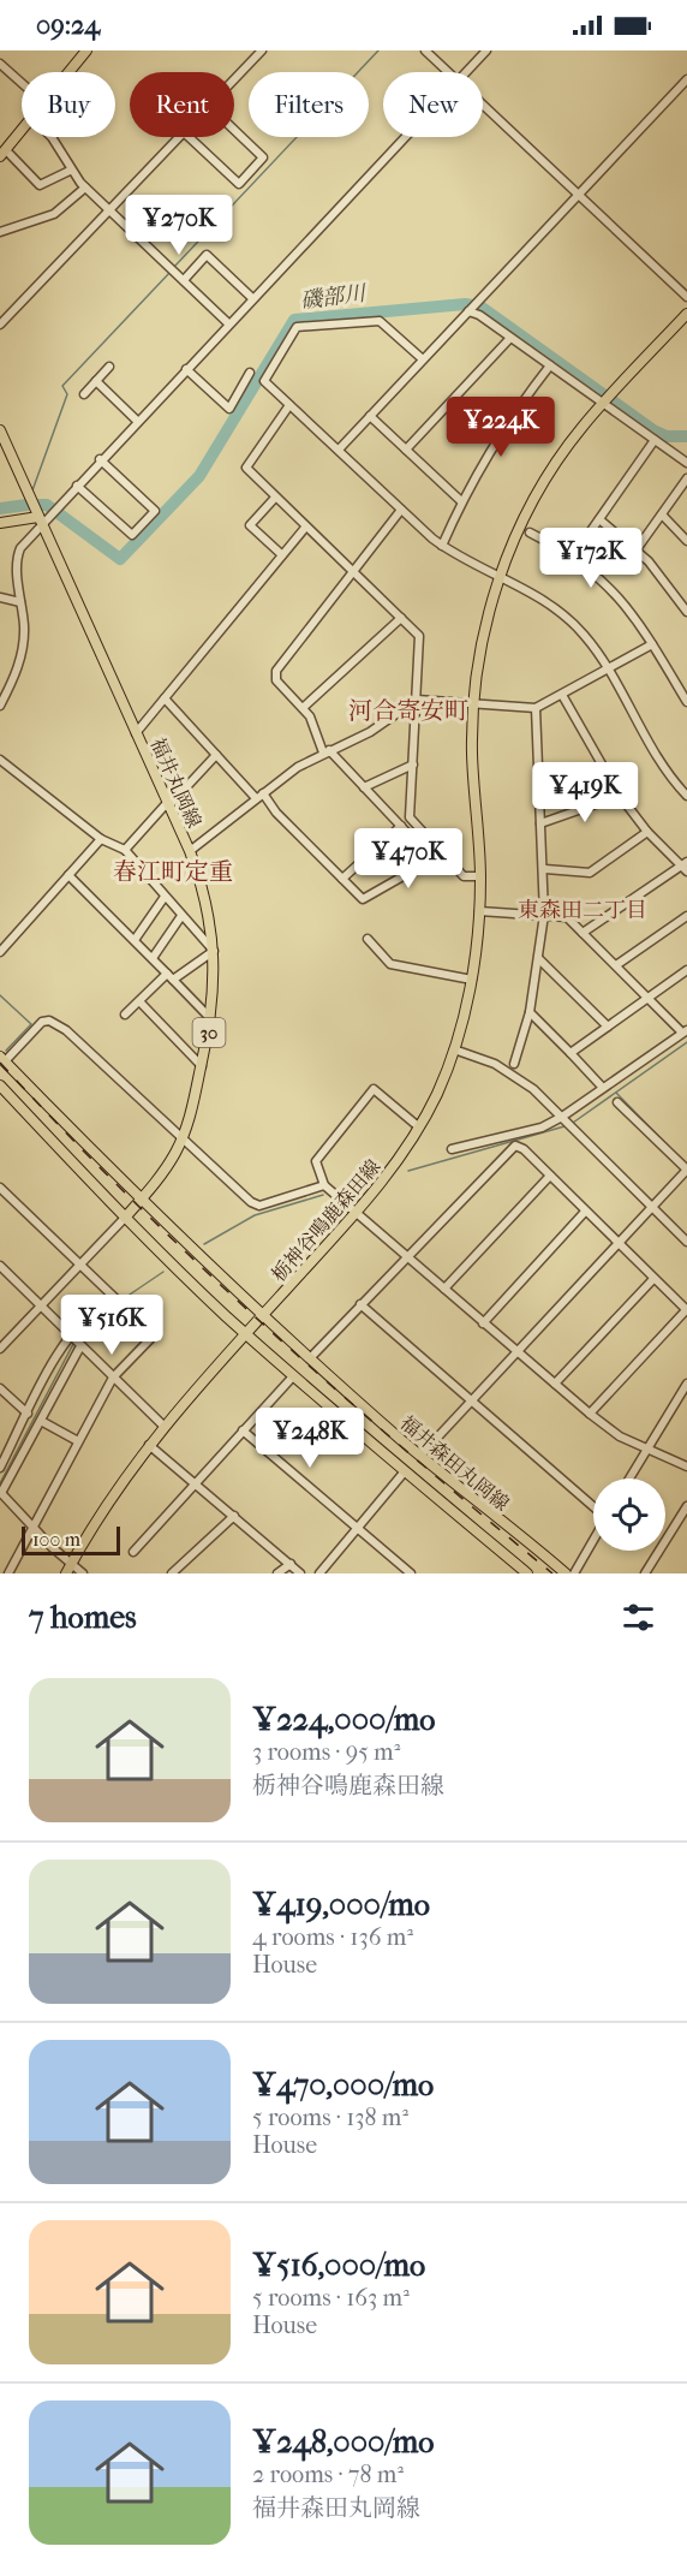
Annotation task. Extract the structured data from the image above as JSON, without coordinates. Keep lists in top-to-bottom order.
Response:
{
  "streets": {
    "main road": [
      "福井丸岡線",
      "30",
      "栃神谷鳴鹿森田線",
      "福井森田丸岡線"
    ]
  },
  "crossings": [
    ["栃神谷鳴鹿森田線", "福井森田丸岡線"]
  ],
  "districts": ["河合寄安町", "春江町定重", "東森田二丁目"],
  "water": ["磯部川"],
  "scale_bar": "100 m",
  "page": {
    "status": "09:24",
    "chip": [
      "Buy",
      "Rent",
      "Filters",
      "New"
    ],
    "price": [
      "¥270K",
      "¥224K",
      "¥172K",
      "¥419K",
      "¥470K",
      "¥516K",
      "¥248K"
    ],
    "scale": "100 m",
    "heading": "7 homes",
    "list": [
      {
        "name": "¥224,000/mo",
        "note": "3 rooms · 95 m² · 栃神谷鳴鹿森田線"
      },
      {
        "name": "¥419,000/mo",
        "note": "4 rooms · 136 m² · House"
      },
      {
        "name": "¥470,000/mo",
        "note": "5 rooms · 138 m² · House"
      },
      {
        "name": "¥516,000/mo",
        "note": "5 rooms · 163 m² · House"
      },
      {
        "name": "¥248,000/mo",
        "note": "2 rooms · 78 m² · 福井森田丸岡線"
      }
    ]
  }
}
